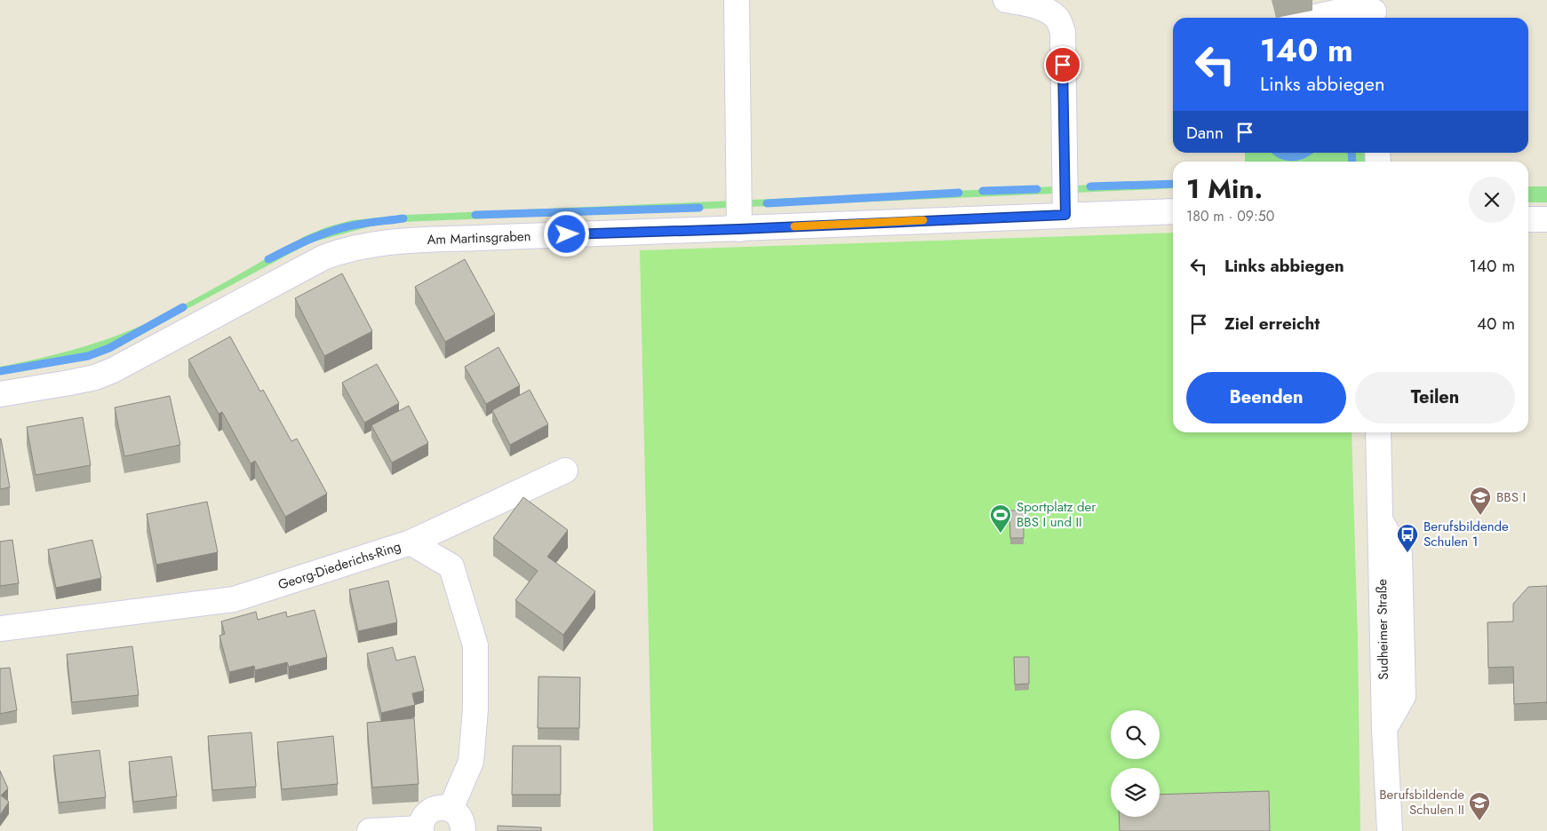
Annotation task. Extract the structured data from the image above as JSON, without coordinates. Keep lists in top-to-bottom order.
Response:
{
  "streets": {
    "street": ["Am Martinsgraben", "Georg-Diederichs-Ring", "Sudheimer Straße"]
  },
  "places": {
    "school or university": ["BBS I", "Berufsbildende Schulen II"],
    "sports": ["Sportplatz der BBS I und II"],
    "bus stop": ["Berufsbildende Schulen 1"]
  },
  "page": {
    "turn": ["140 m", "Links abbiegen"],
    "then": "Dann",
    "heading": ["1 Min.", "180 m · 09:50"],
    "list": [
      {
        "name": "Links abbiegen",
        "value": "140 m"
      },
      {
        "name": "Ziel erreicht",
        "value": "40 m"
      }
    ],
    "buttons": ["Beenden", "Teilen"]
  }
}
